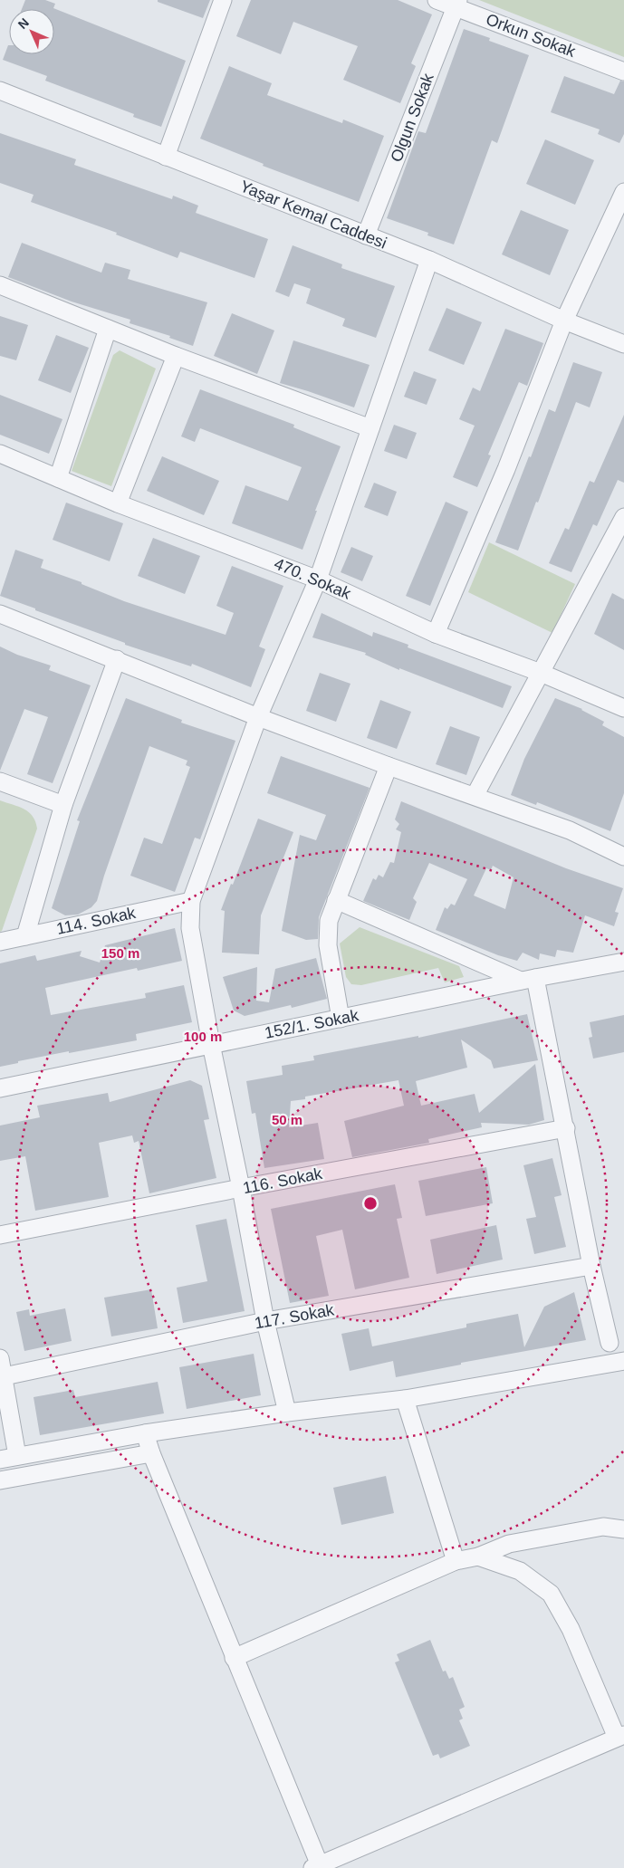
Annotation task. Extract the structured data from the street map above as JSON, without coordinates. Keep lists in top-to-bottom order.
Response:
{
  "streets": {
    "street": [
      "Orkun Sokak",
      "Olgun Sokak",
      "Yaşar Kemal Caddesi",
      "470. Sokak",
      "114. Sokak",
      "152/1. Sokak",
      "116. Sokak",
      "117. Sokak"
    ]
  },
  "crossings": [
    ["Orkun Sokak", "Olgun Sokak"],
    ["Olgun Sokak", "Yaşar Kemal Caddesi"]
  ],
  "north": "top left",
  "rings": ["150 m", "100 m", "50 m"]
}
